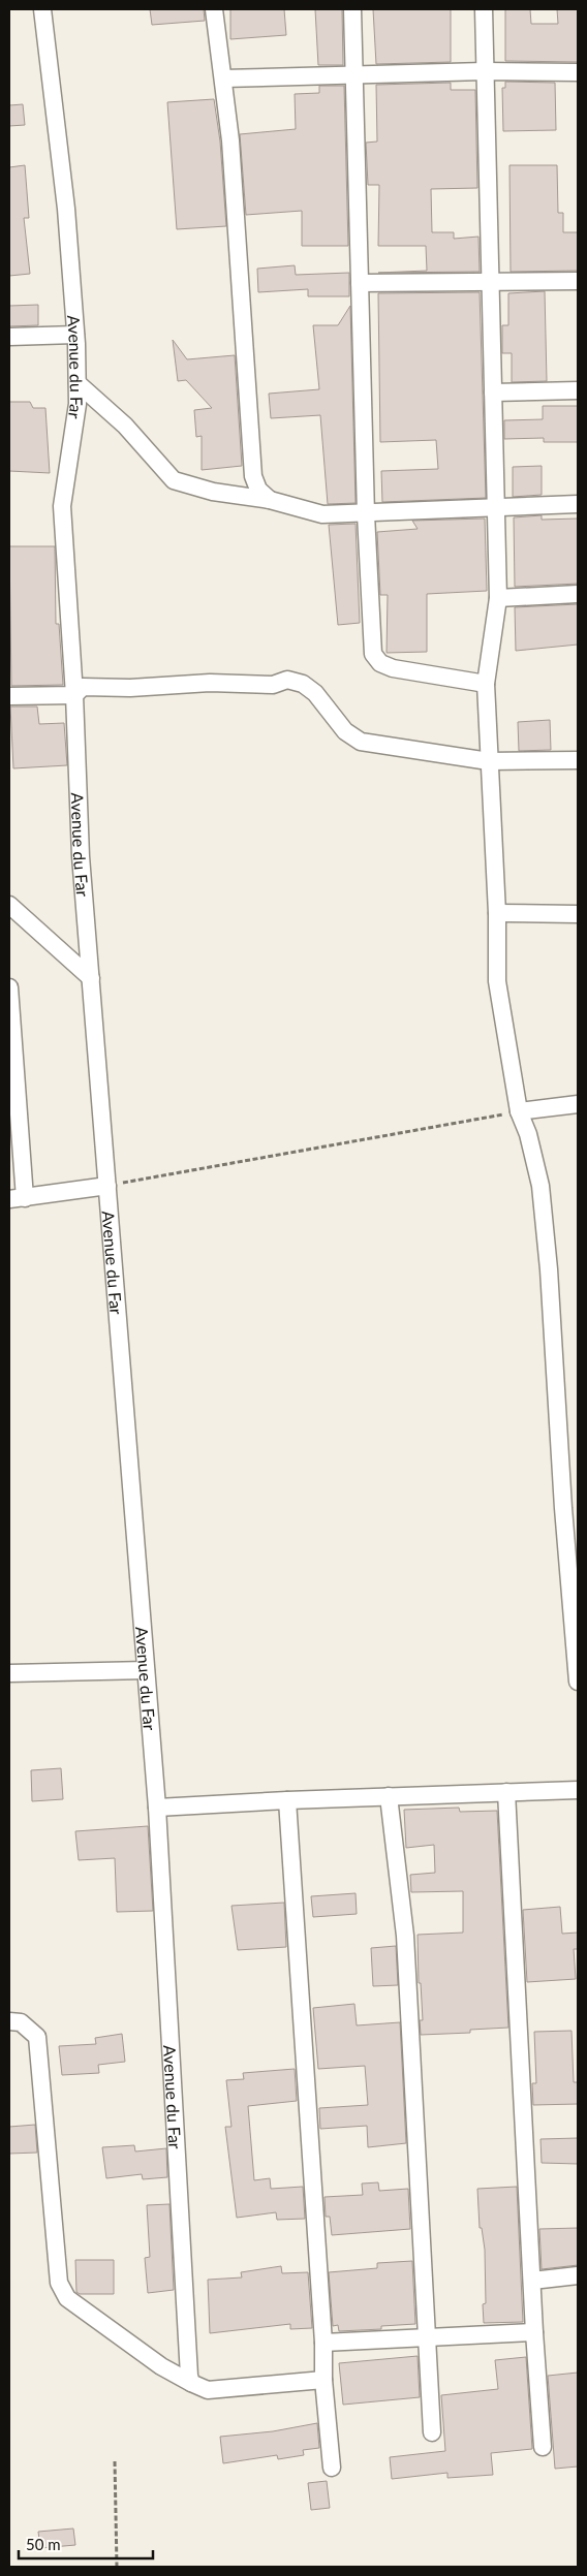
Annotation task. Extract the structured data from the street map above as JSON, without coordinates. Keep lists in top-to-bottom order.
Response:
{
  "streets": {
    "street": ["Avenue du Far"]
  },
  "scale_bar": "50 m"
}
